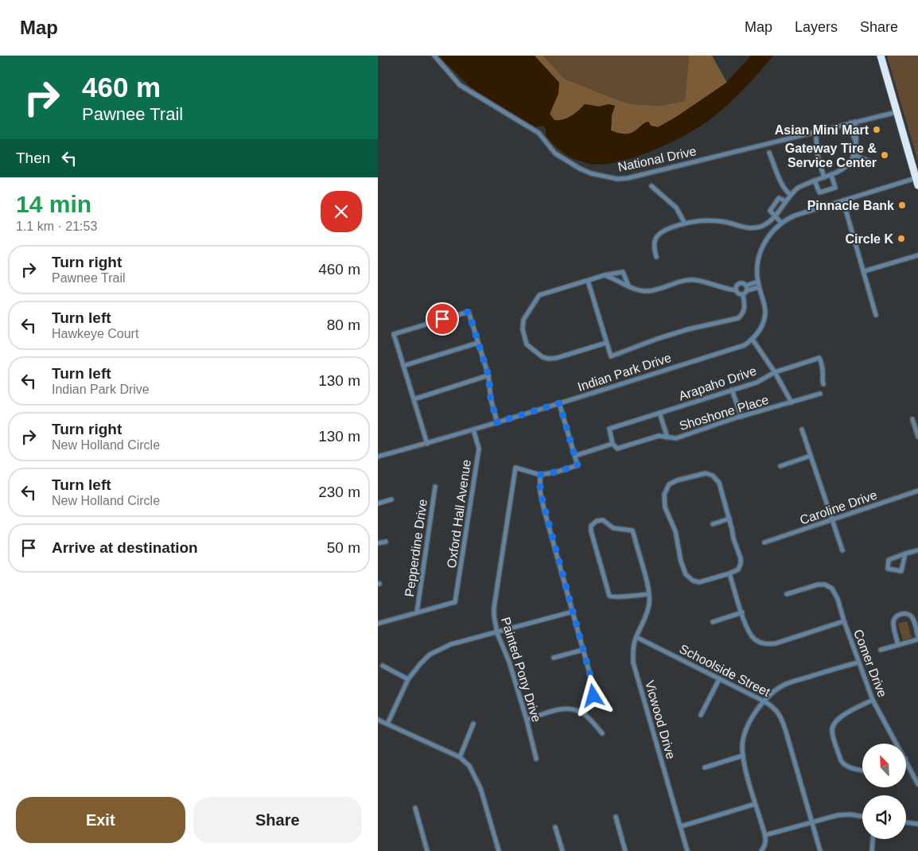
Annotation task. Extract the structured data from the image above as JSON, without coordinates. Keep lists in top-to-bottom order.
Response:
{
  "streets": {
    "street": [
      "National Drive",
      "Indian Park Drive",
      "Arapaho Drive",
      "Shoshone Place",
      "Caroline Drive",
      "Oxford Hall Avenue",
      "Pepperdine Drive",
      "Comer Drive",
      "Painted Pony Drive",
      "Schoolside Street",
      "Vicwood Drive"
    ]
  },
  "crossings": [
    ["Indian Park Drive", "Oxford Hall Avenue"],
    ["Arapaho Drive", "Shoshone Place"],
    ["Oxford Hall Avenue", "Pepperdine Drive"],
    ["Schoolside Street", "Vicwood Drive"]
  ],
  "places": [
    "Asian Mini Mart",
    "Gateway Tire & Service Center",
    "Pinnacle Bank",
    "Circle K"
  ],
  "north": "top left",
  "page": {
    "header": "Map",
    "nav": ["Map", "Layers", "Share"],
    "turn": ["460 m", "Pawnee Trail"],
    "then": "Then",
    "heading": ["14 min", "1.1 km · 21:53"],
    "list": [
      {
        "name": "Turn right",
        "note": "Pawnee Trail",
        "value": "460 m"
      },
      {
        "name": "Turn left",
        "note": "Hawkeye Court",
        "value": "80 m"
      },
      {
        "name": "Turn left",
        "note": "Indian Park Drive",
        "value": "130 m"
      },
      {
        "name": "Turn right",
        "note": "New Holland Circle",
        "value": "130 m"
      },
      {
        "name": "Turn left",
        "note": "New Holland Circle",
        "value": "230 m"
      },
      {
        "name": "Arrive at destination",
        "value": "50 m"
      }
    ],
    "buttons": ["Exit", "Share"]
  }
}
